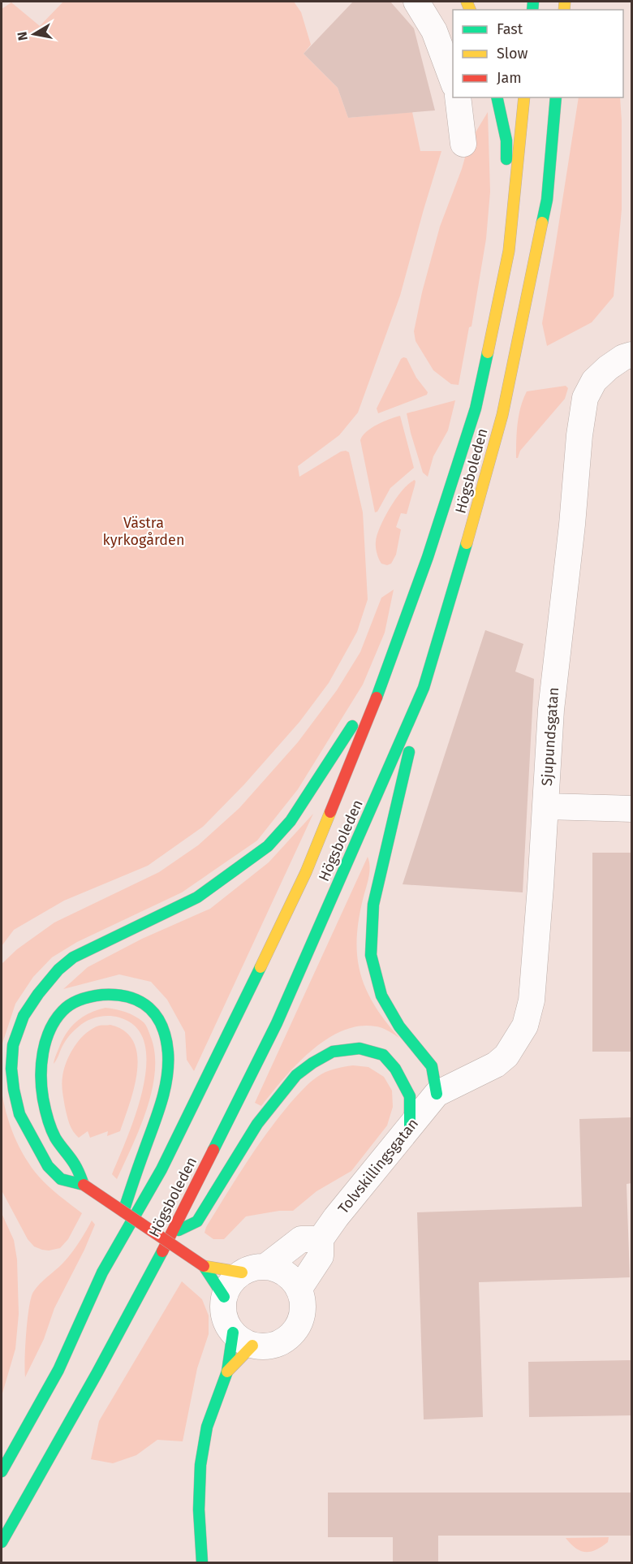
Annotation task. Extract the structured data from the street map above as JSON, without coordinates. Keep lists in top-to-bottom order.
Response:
{
  "streets": {
    "main road": ["Högsboleden"],
    "street": ["Sjupundsgatan", "Tolvskillingsgatan"]
  },
  "crossings": [
    ["Sjupundsgatan", "Tolvskillingsgatan"]
  ],
  "parks": ["Västra kyrkogården"],
  "legend": ["Fast", "Slow", "Jam"],
  "north": "left"
}
